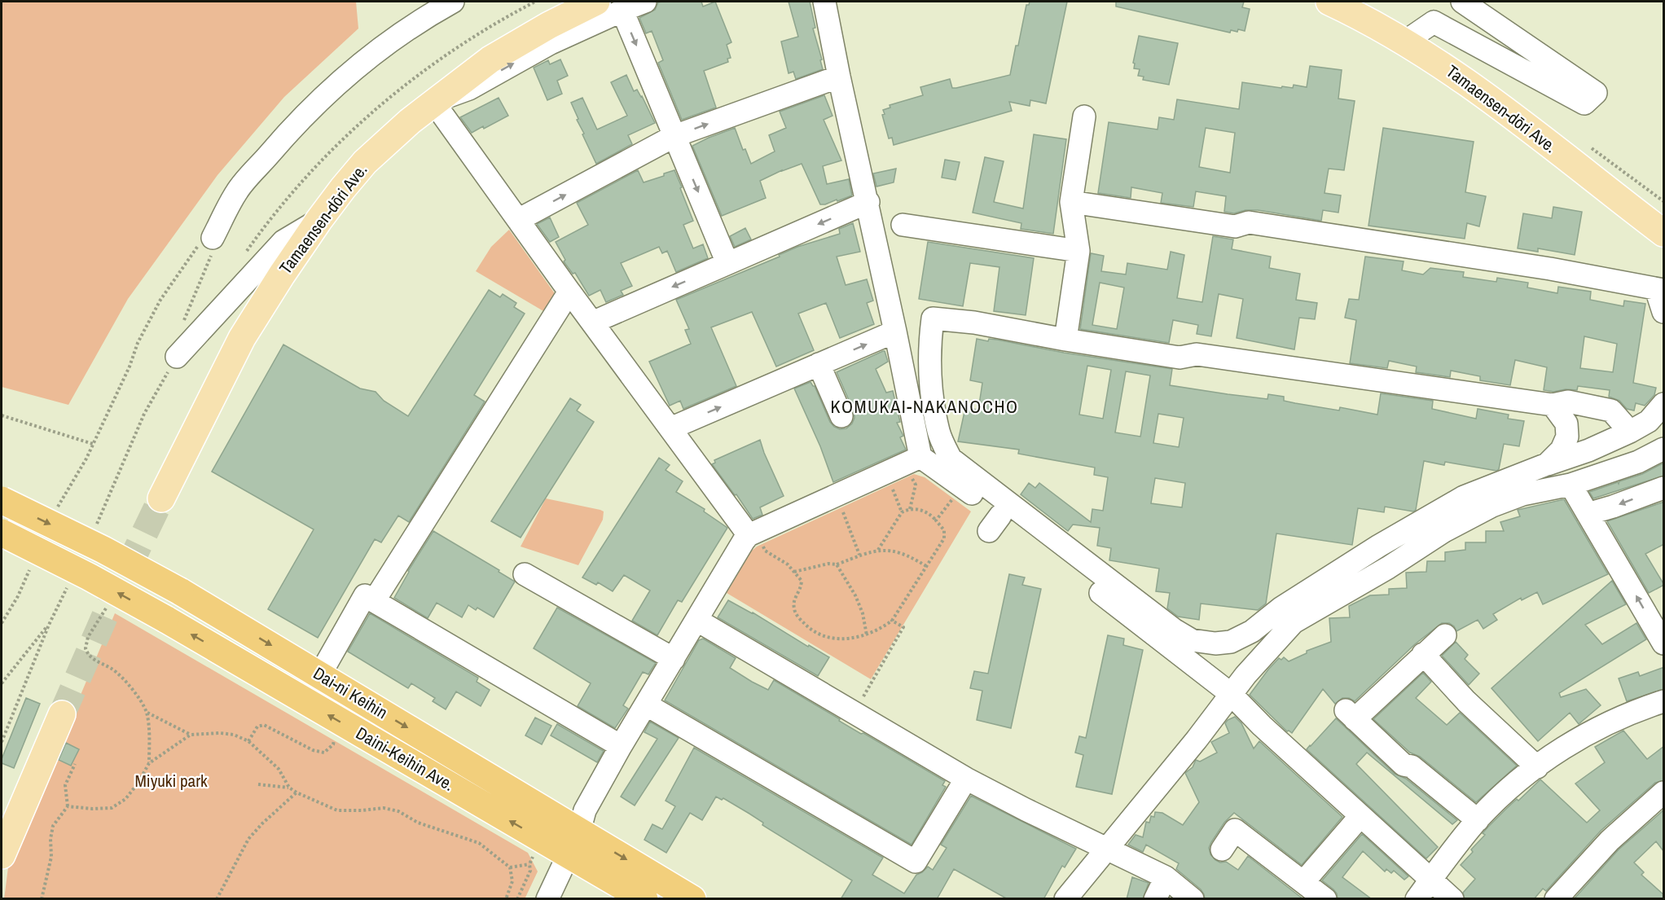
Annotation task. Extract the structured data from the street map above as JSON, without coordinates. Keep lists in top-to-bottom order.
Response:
{
  "streets": {
    "highway": ["Dai-ni Keihin", "Daini-Keihin Ave."],
    "main road": ["Tamaensen-dōri Ave."]
  },
  "crossings": [
    ["Dai-ni Keihin", "Daini-Keihin Ave."]
  ],
  "one_way": ["Dai-ni Keihin", "Daini-Keihin Ave."],
  "districts": ["KOMUKAI-NAKANOCHO"],
  "parks": ["Miyuki park"]
}
